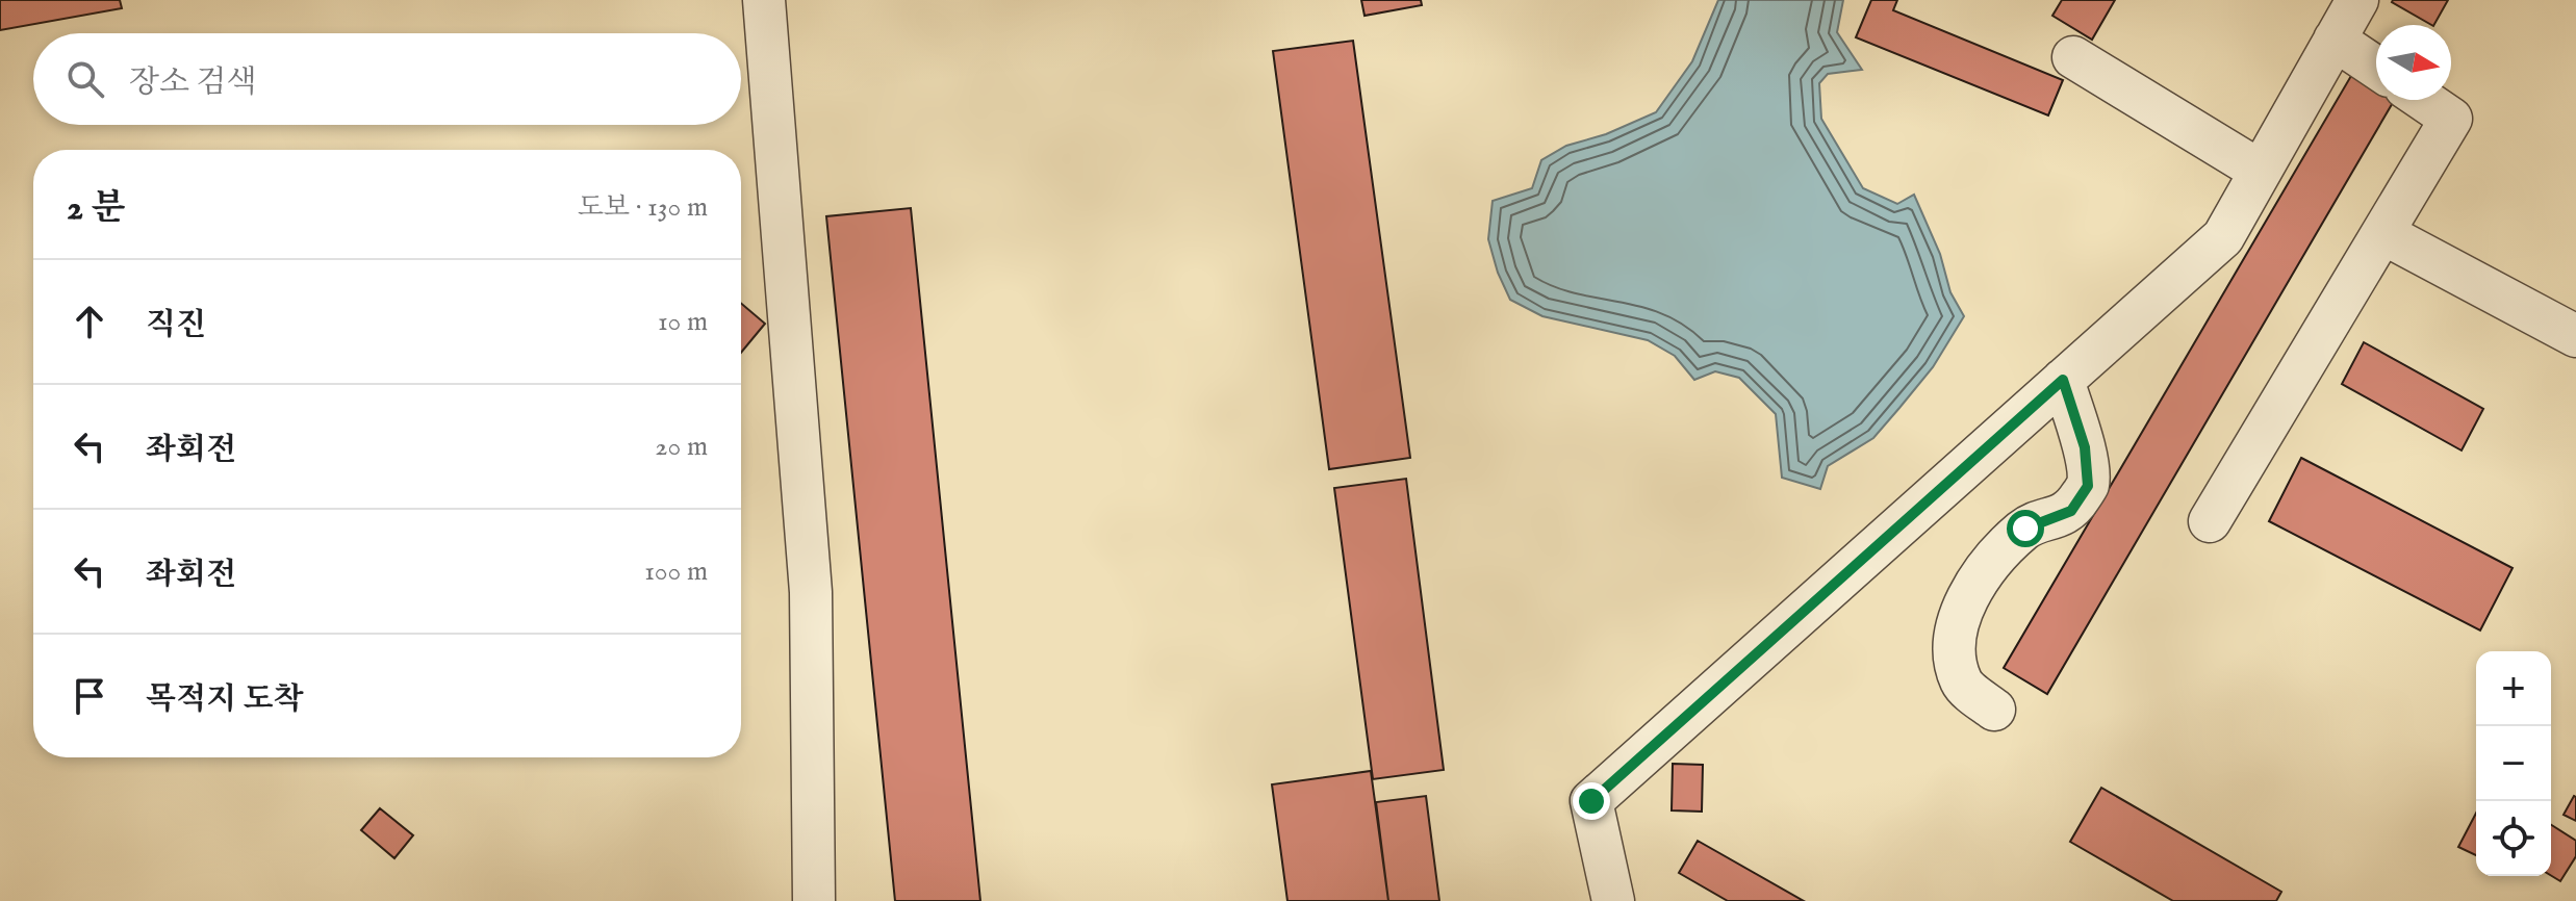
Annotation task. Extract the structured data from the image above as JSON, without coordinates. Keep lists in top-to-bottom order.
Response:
{
  "north": "right",
  "page": {
    "search": "장소 검색",
    "heading": ["2 분", "도보 · 130 m"],
    "list": [
      ["직진", "10 m"],
      ["좌회전", "20 m"],
      ["좌회전", "100 m"],
      "목적지 도착"
    ],
    "map_buttons": ["+", "−"]
  }
}
